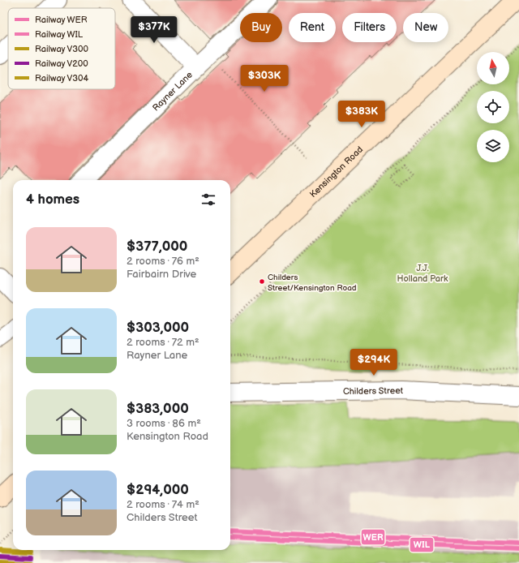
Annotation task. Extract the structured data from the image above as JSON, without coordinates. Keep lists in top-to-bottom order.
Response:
{
  "streets": {
    "street": ["Rayner Lane", "Kensington Road", "Childers Street"]
  },
  "parks": ["J.J. Holland Park"],
  "places": ["Childers Street/Kensington Road"],
  "lines": [
    "rail line WER",
    "rail line WIL",
    "rail line V304",
    "rail line V200",
    "rail line V300"
  ],
  "legend": [
    "Railway WER",
    "Railway WIL",
    "Railway V300",
    "Railway V200",
    "Railway V304"
  ],
  "north": "top",
  "page": {
    "chip": [
      "Buy",
      "Rent",
      "Filters",
      "New"
    ],
    "price": [
      "$377K",
      "$303K",
      "$383K",
      "$294K"
    ],
    "heading": "4 homes",
    "list": [
      {
        "name": "$377,000",
        "note": "2 rooms · 76 m² · Fairbairn Drive"
      },
      {
        "name": "$303,000",
        "note": "2 rooms · 72 m² · Rayner Lane"
      },
      {
        "name": "$383,000",
        "note": "3 rooms · 86 m² · Kensington Road"
      },
      {
        "name": "$294,000",
        "note": "2 rooms · 74 m² · Childers Street"
      }
    ]
  }
}
